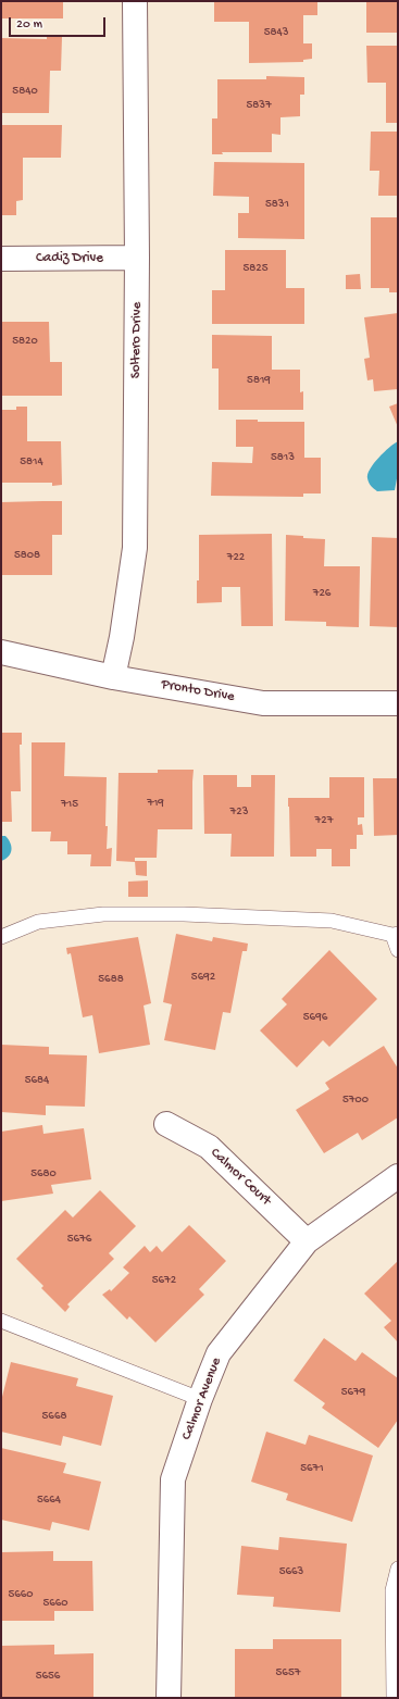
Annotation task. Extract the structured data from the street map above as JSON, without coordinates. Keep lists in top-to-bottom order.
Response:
{
  "streets": {
    "street": [
      "Cadiz Drive",
      "Soltero Drive",
      "Pronto Drive",
      "Calmor Court",
      "Calmor Avenue"
    ]
  },
  "crossings": [
    ["Cadiz Drive", "Soltero Drive"],
    ["Soltero Drive", "Pronto Drive"],
    ["Calmor Court", "Calmor Avenue"]
  ],
  "house_numbers": [
    "5843",
    "5840",
    "5837",
    "5831",
    "5825",
    "5820",
    "5819",
    "5813",
    "5814",
    "5808",
    "722",
    "726",
    "719",
    "715",
    "723",
    "727",
    "5692",
    "5688",
    "5696",
    "5684",
    "5700",
    "5680",
    "5676",
    "5672",
    "5679",
    "5668",
    "5671",
    "5664",
    "5663",
    "5660",
    "5660",
    "5657",
    "5656"
  ],
  "scale_bar": "20 m"
}
